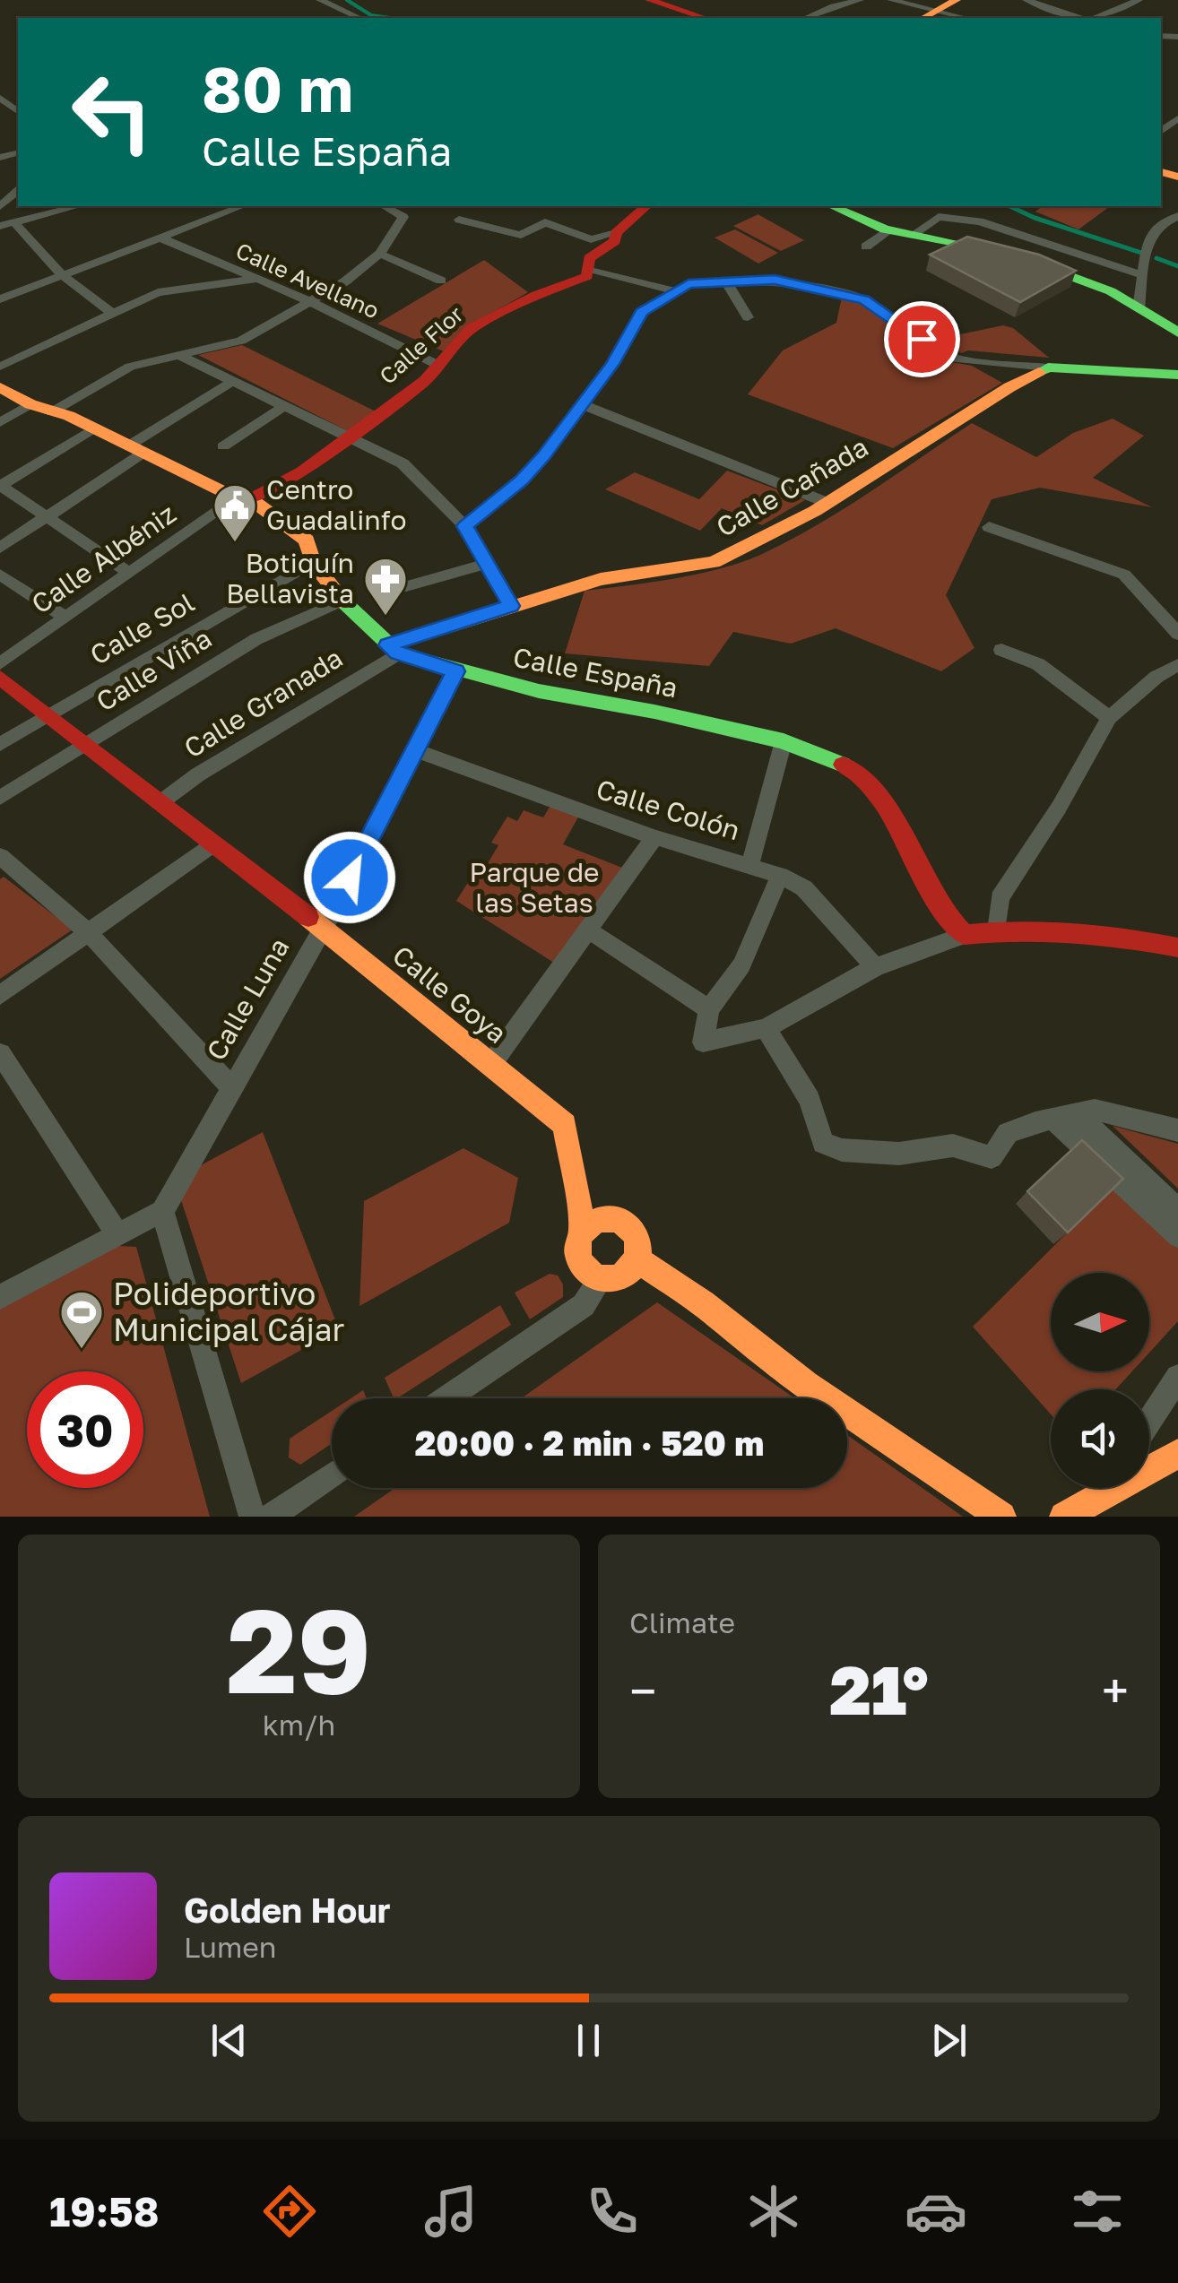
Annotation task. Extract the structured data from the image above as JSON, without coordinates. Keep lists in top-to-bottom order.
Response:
{
  "streets": {
    "street": [
      "Calle Avellano",
      "Calle Flor",
      "Calle Cañada",
      "Calle Albéniz",
      "Calle Sol",
      "Calle Viña",
      "Calle España",
      "Calle Granada",
      "Calle Colón",
      "Calle Goya",
      "Calle Luna"
    ]
  },
  "crossings": [
    ["Calle Avellano", "Calle Flor"],
    ["Calle Flor", "Calle Albéniz"],
    ["Calle Flor", "Calle España"],
    ["Calle Cañada", "Calle España"],
    ["Calle Cañada", "Calle Granada"],
    ["Calle Albéniz", "Calle España"],
    ["Calle Sol", "Calle España"],
    ["Calle Sol", "Calle Goya"],
    ["Calle Viña", "Calle España"],
    ["Calle Viña", "Calle Goya"],
    ["Calle España", "Calle Granada"],
    ["Calle España", "Calle Luna"],
    ["Calle Granada", "Calle Goya"],
    ["Calle Colón", "Calle Luna"],
    ["Calle Goya", "Calle Luna"]
  ],
  "parks": ["Parque de las Setas"],
  "places": {
    "public building": ["Centro Guadalinfo"],
    "pharmacy": ["Botiquín Bellavista"],
    "sports": ["Polideportivo Municipal Cájar"]
  },
  "north": "right",
  "page": {
    "turn": ["80 m", "Calle España"],
    "limit": "30",
    "trip": "20:00 · 2 min · 520 m",
    "tile": [
      ["29", "km/h"],
      "Climate"
    ],
    "heat": ["−", "21°", "+"],
    "song": ["Golden Hour", "Lumen"],
    "tabs": "19:58"
  }
}
